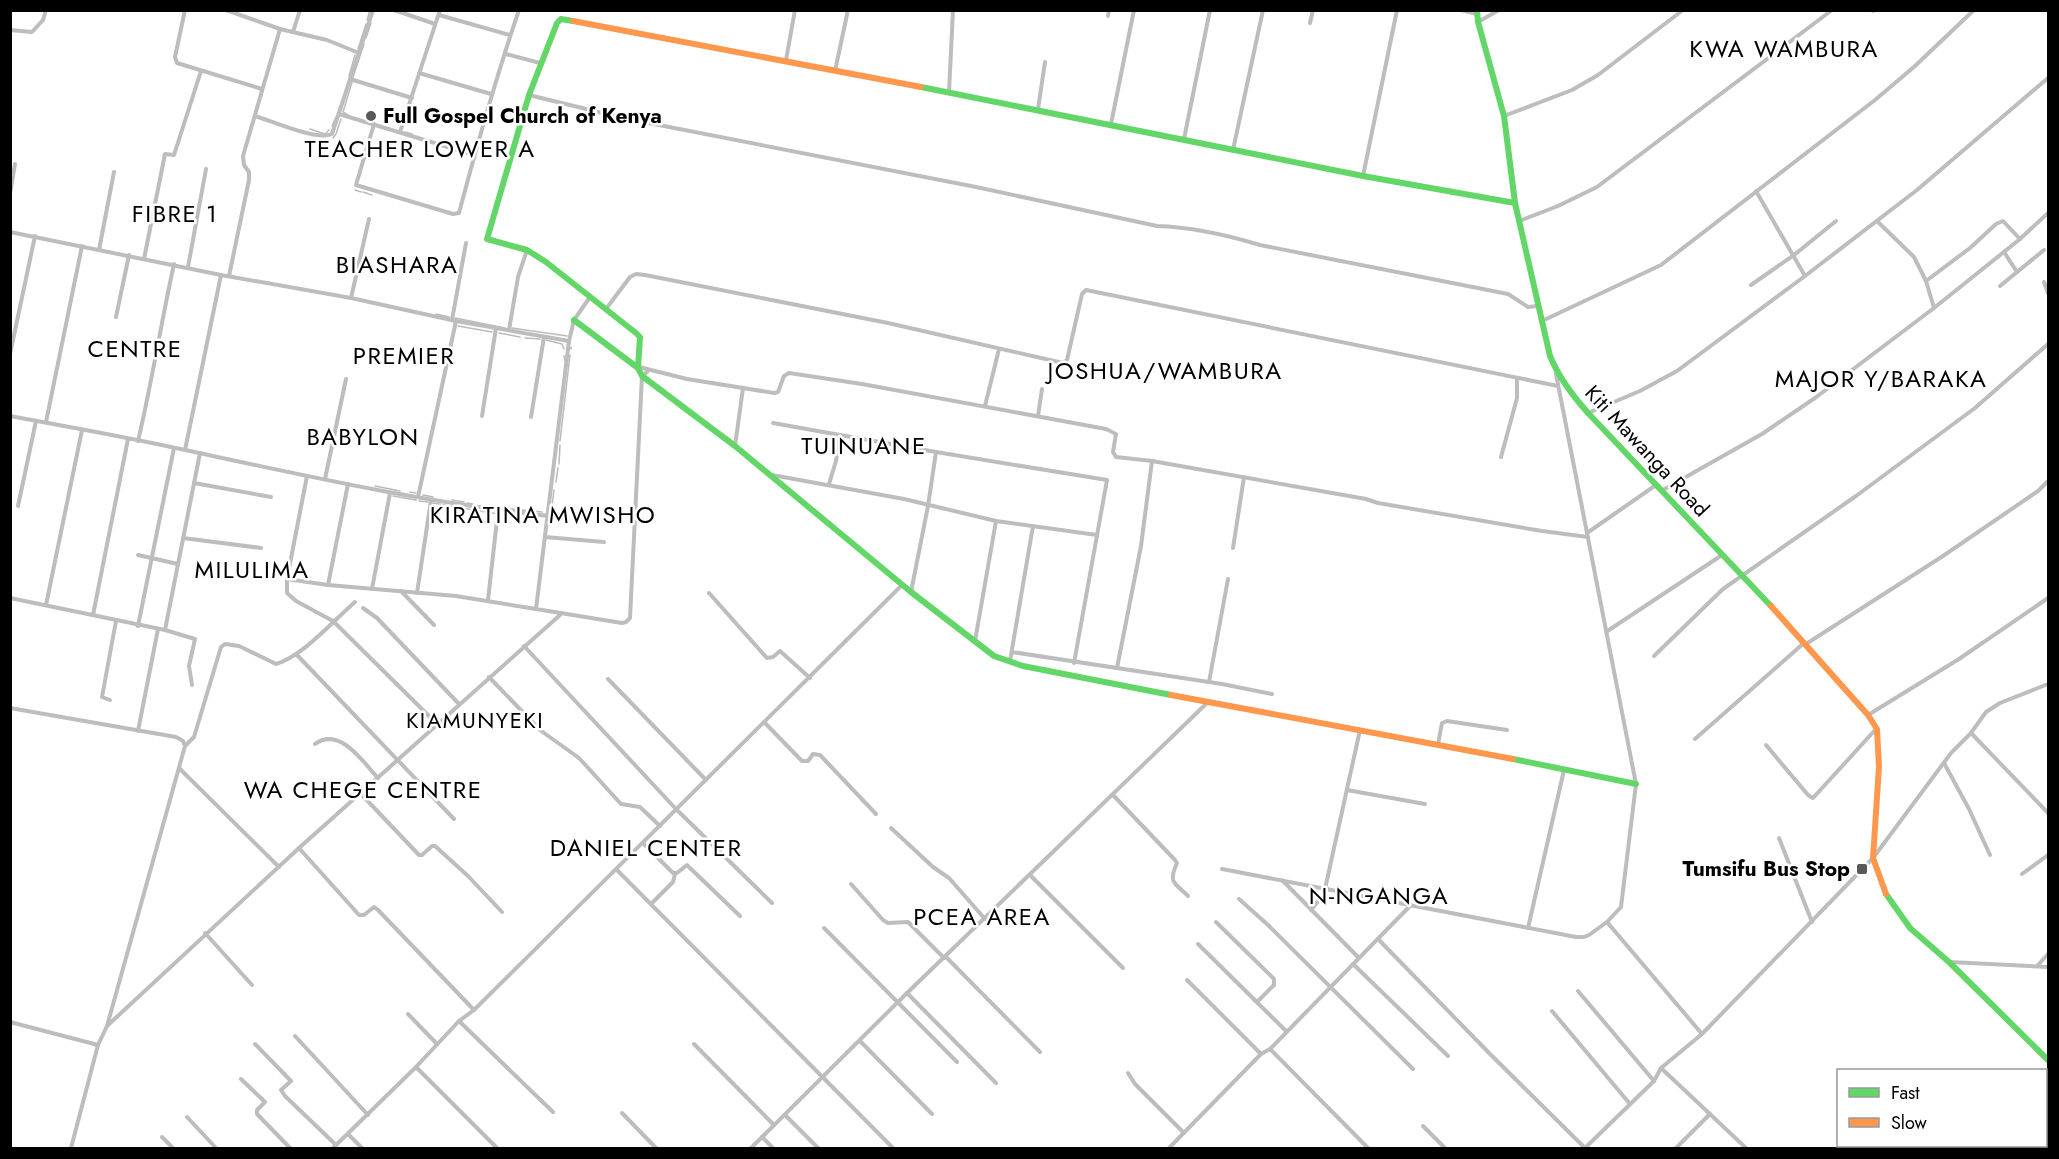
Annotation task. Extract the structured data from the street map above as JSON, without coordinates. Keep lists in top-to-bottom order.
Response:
{
  "streets": {
    "street": ["Kiti Mawanga Road"]
  },
  "districts": [
    "KWA WAMBURA",
    "TEACHER LOWER A",
    "FIBRE 1",
    "BIASHARA",
    "CENTRE",
    "PREMIER",
    "JOSHUA/WAMBURA",
    "MAJOR Y/BARAKA",
    "BABYLON",
    "TUINUANE",
    "KIRATINA MWISHO",
    "MILULIMA",
    "KIAMUNYEKI",
    "WA CHEGE CENTRE",
    "DANIEL CENTER",
    "N-NGANGA",
    "PCEA AREA"
  ],
  "places": {
    "other": ["Full Gospel Church of Kenya"],
    "transit": ["Tumsifu Bus Stop"]
  },
  "legend": ["Fast", "Slow"]
}
